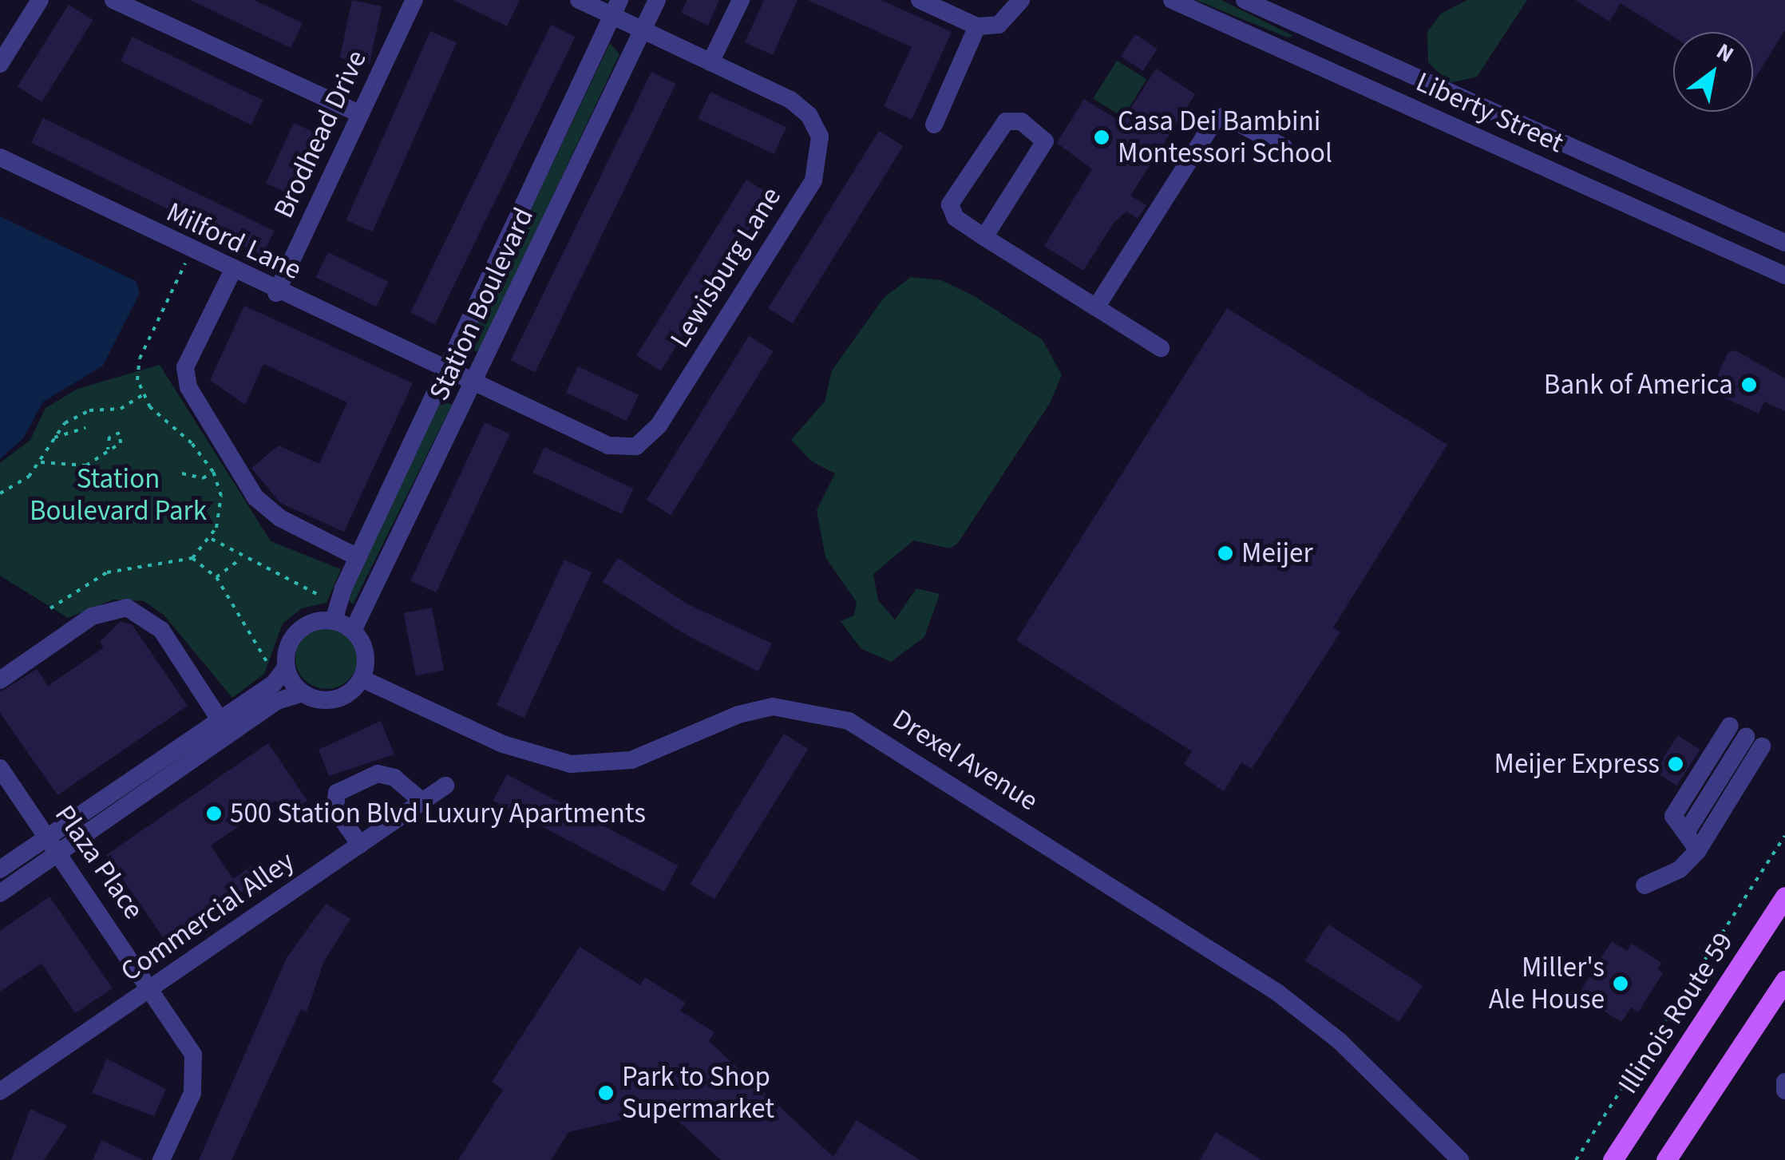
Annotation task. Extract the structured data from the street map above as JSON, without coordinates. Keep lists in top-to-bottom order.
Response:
{
  "streets": {
    "main road": ["Illinois Route 59"],
    "street": [
      "Liberty Street",
      "Brodhead Drive",
      "Milford Lane",
      "Lewisburg Lane",
      "Station Boulevard",
      "Drexel Avenue",
      "Plaza Place",
      "Commercial Alley"
    ]
  },
  "crossings": [
    ["Brodhead Drive", "Milford Lane"],
    ["Milford Lane", "Lewisburg Lane"],
    ["Milford Lane", "Station Boulevard"],
    ["Lewisburg Lane", "Station Boulevard"],
    ["Station Boulevard", "Drexel Avenue"],
    ["Plaza Place", "Commercial Alley"]
  ],
  "parks": ["Station Boulevard Park"],
  "places": [
    "Casa Dei Bambini Montessori School",
    "Bank of America",
    "Meijer",
    "Meijer Express",
    "500 Station Blvd Luxury Apartments",
    "Miller's Ale House",
    "Park to Shop Supermarket"
  ],
  "north": "top right"
}
